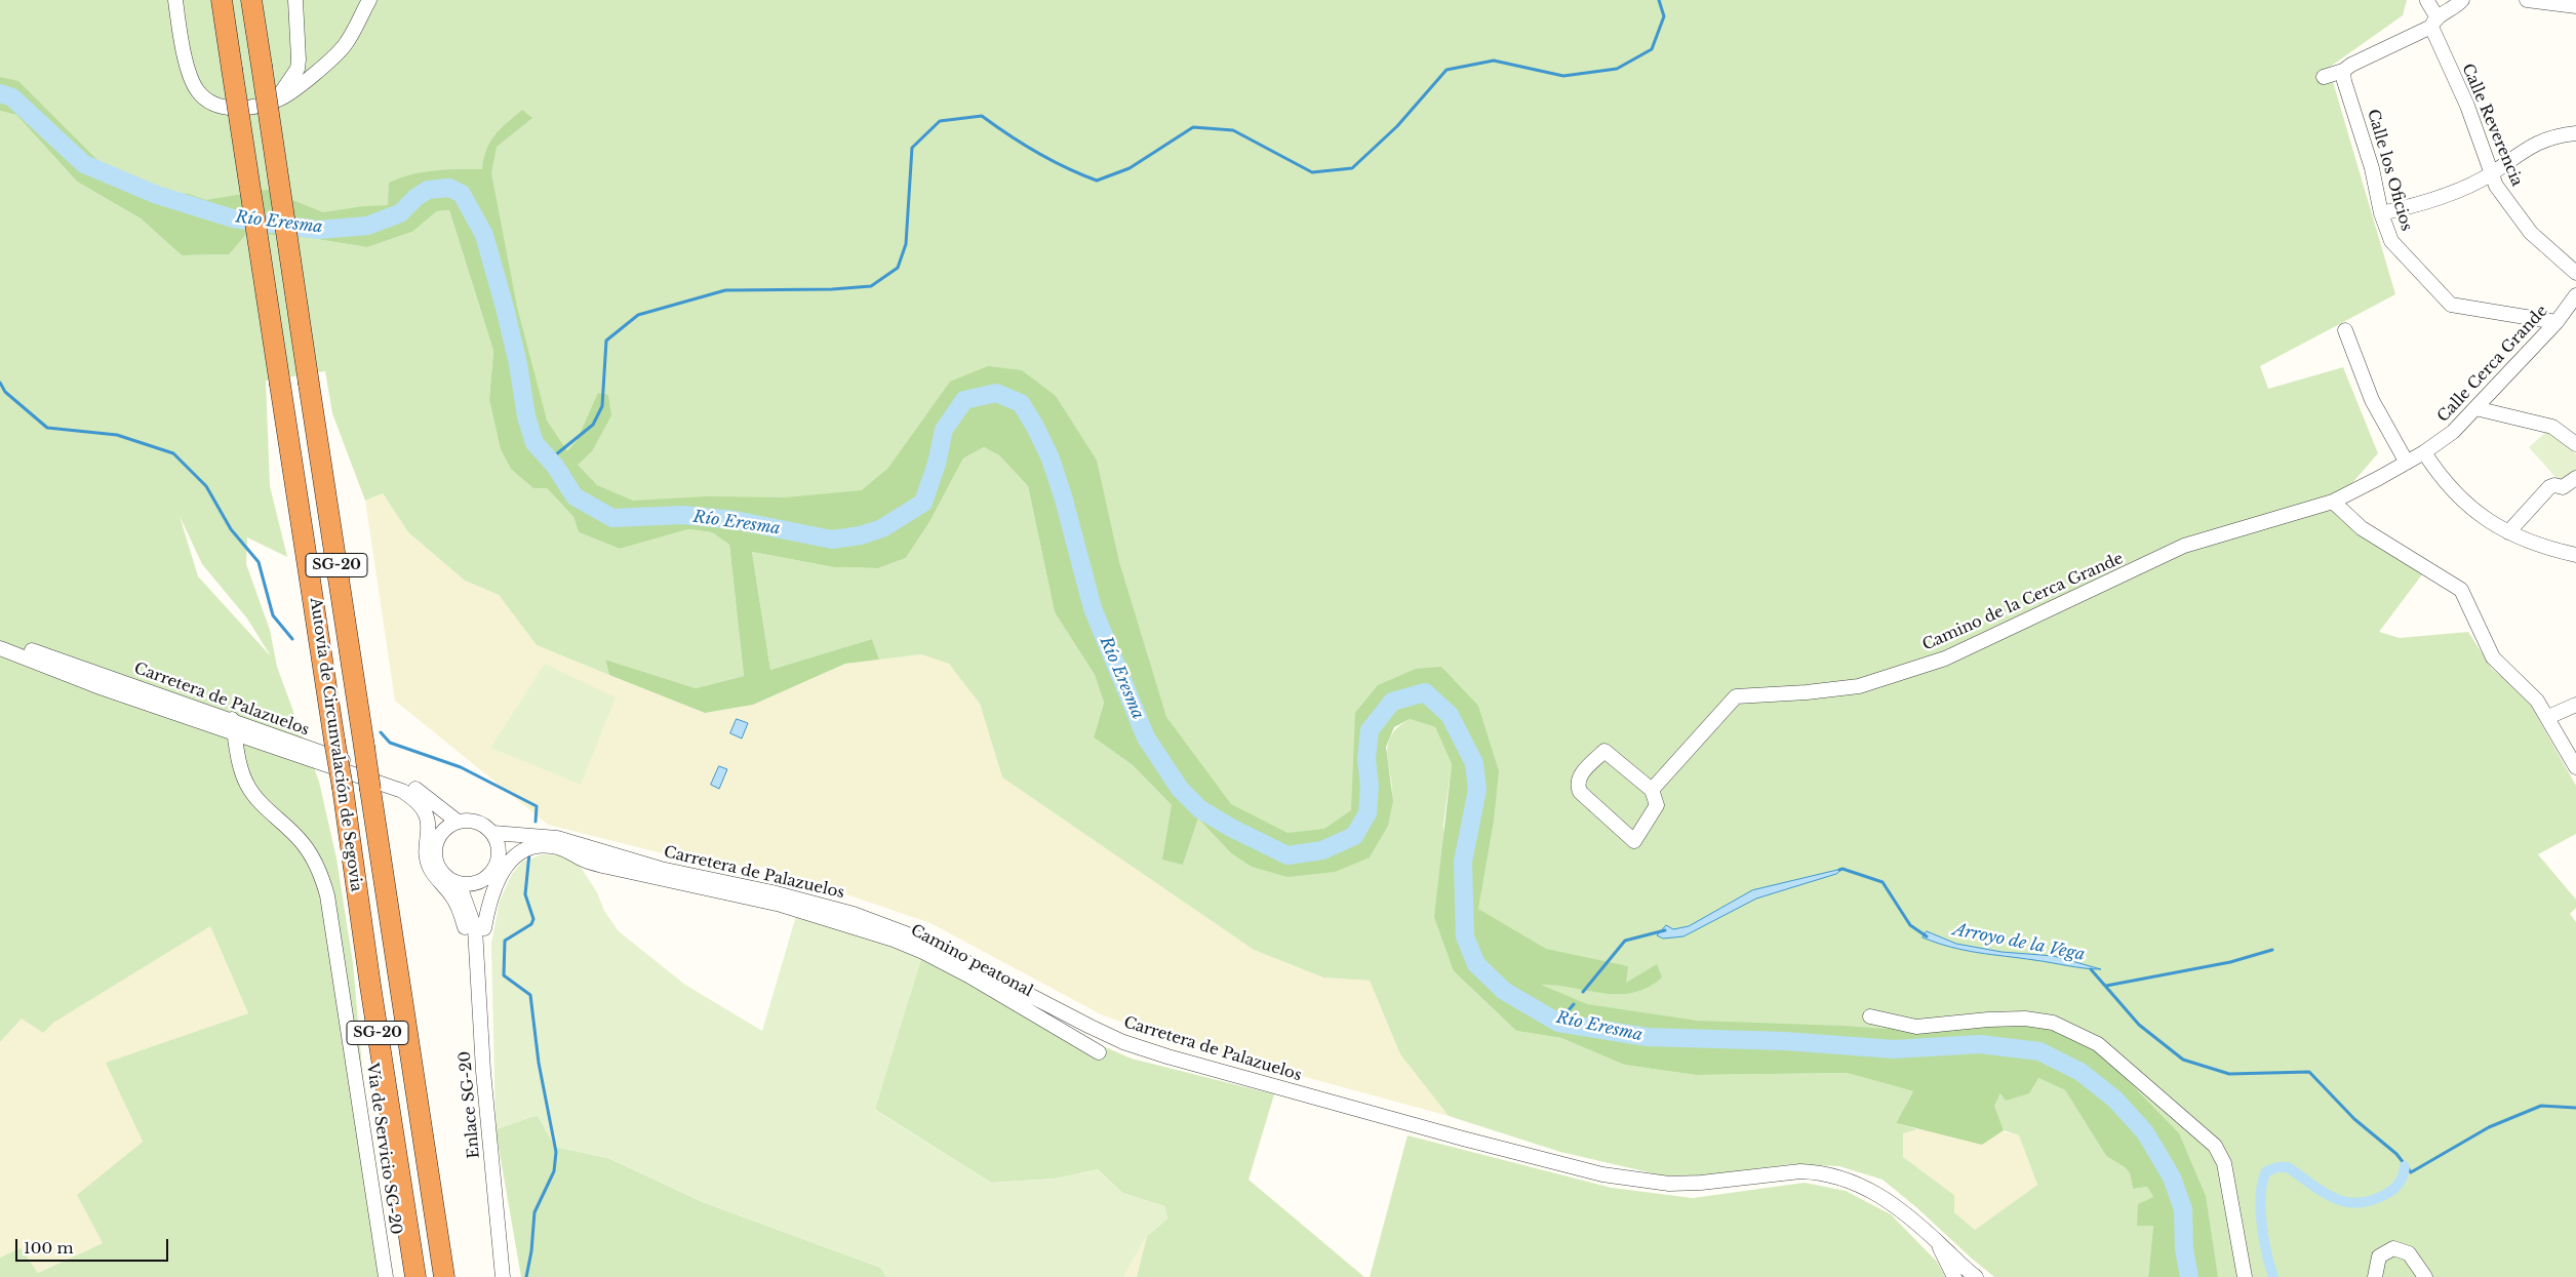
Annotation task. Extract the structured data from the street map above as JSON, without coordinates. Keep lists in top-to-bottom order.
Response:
{
  "streets": {
    "highway": ["SG-20", "Autovía de Circunvalación de Segovia"],
    "street": [
      "Calle Reverencia",
      "Calle los Oficios",
      "Calle Cerca Grande",
      "Camino de la Cerca Grande",
      "Carretera de Palazuelos",
      "Camino peatonal",
      "Enlace SG-20",
      "Vía de Servicio SG-20"
    ]
  },
  "crossings": [
    ["Calle los Oficios", "Calle Cerca Grande"],
    ["Calle Cerca Grande", "Camino de la Cerca Grande"],
    ["Carretera de Palazuelos", "Enlace SG-20"],
    ["Carretera de Palazuelos", "Vía de Servicio SG-20"],
    ["Camino peatonal", "Enlace SG-20"]
  ],
  "water": ["Río Eresma", "Arroyo de la Vega"],
  "scale_bar": "100 m"
}
